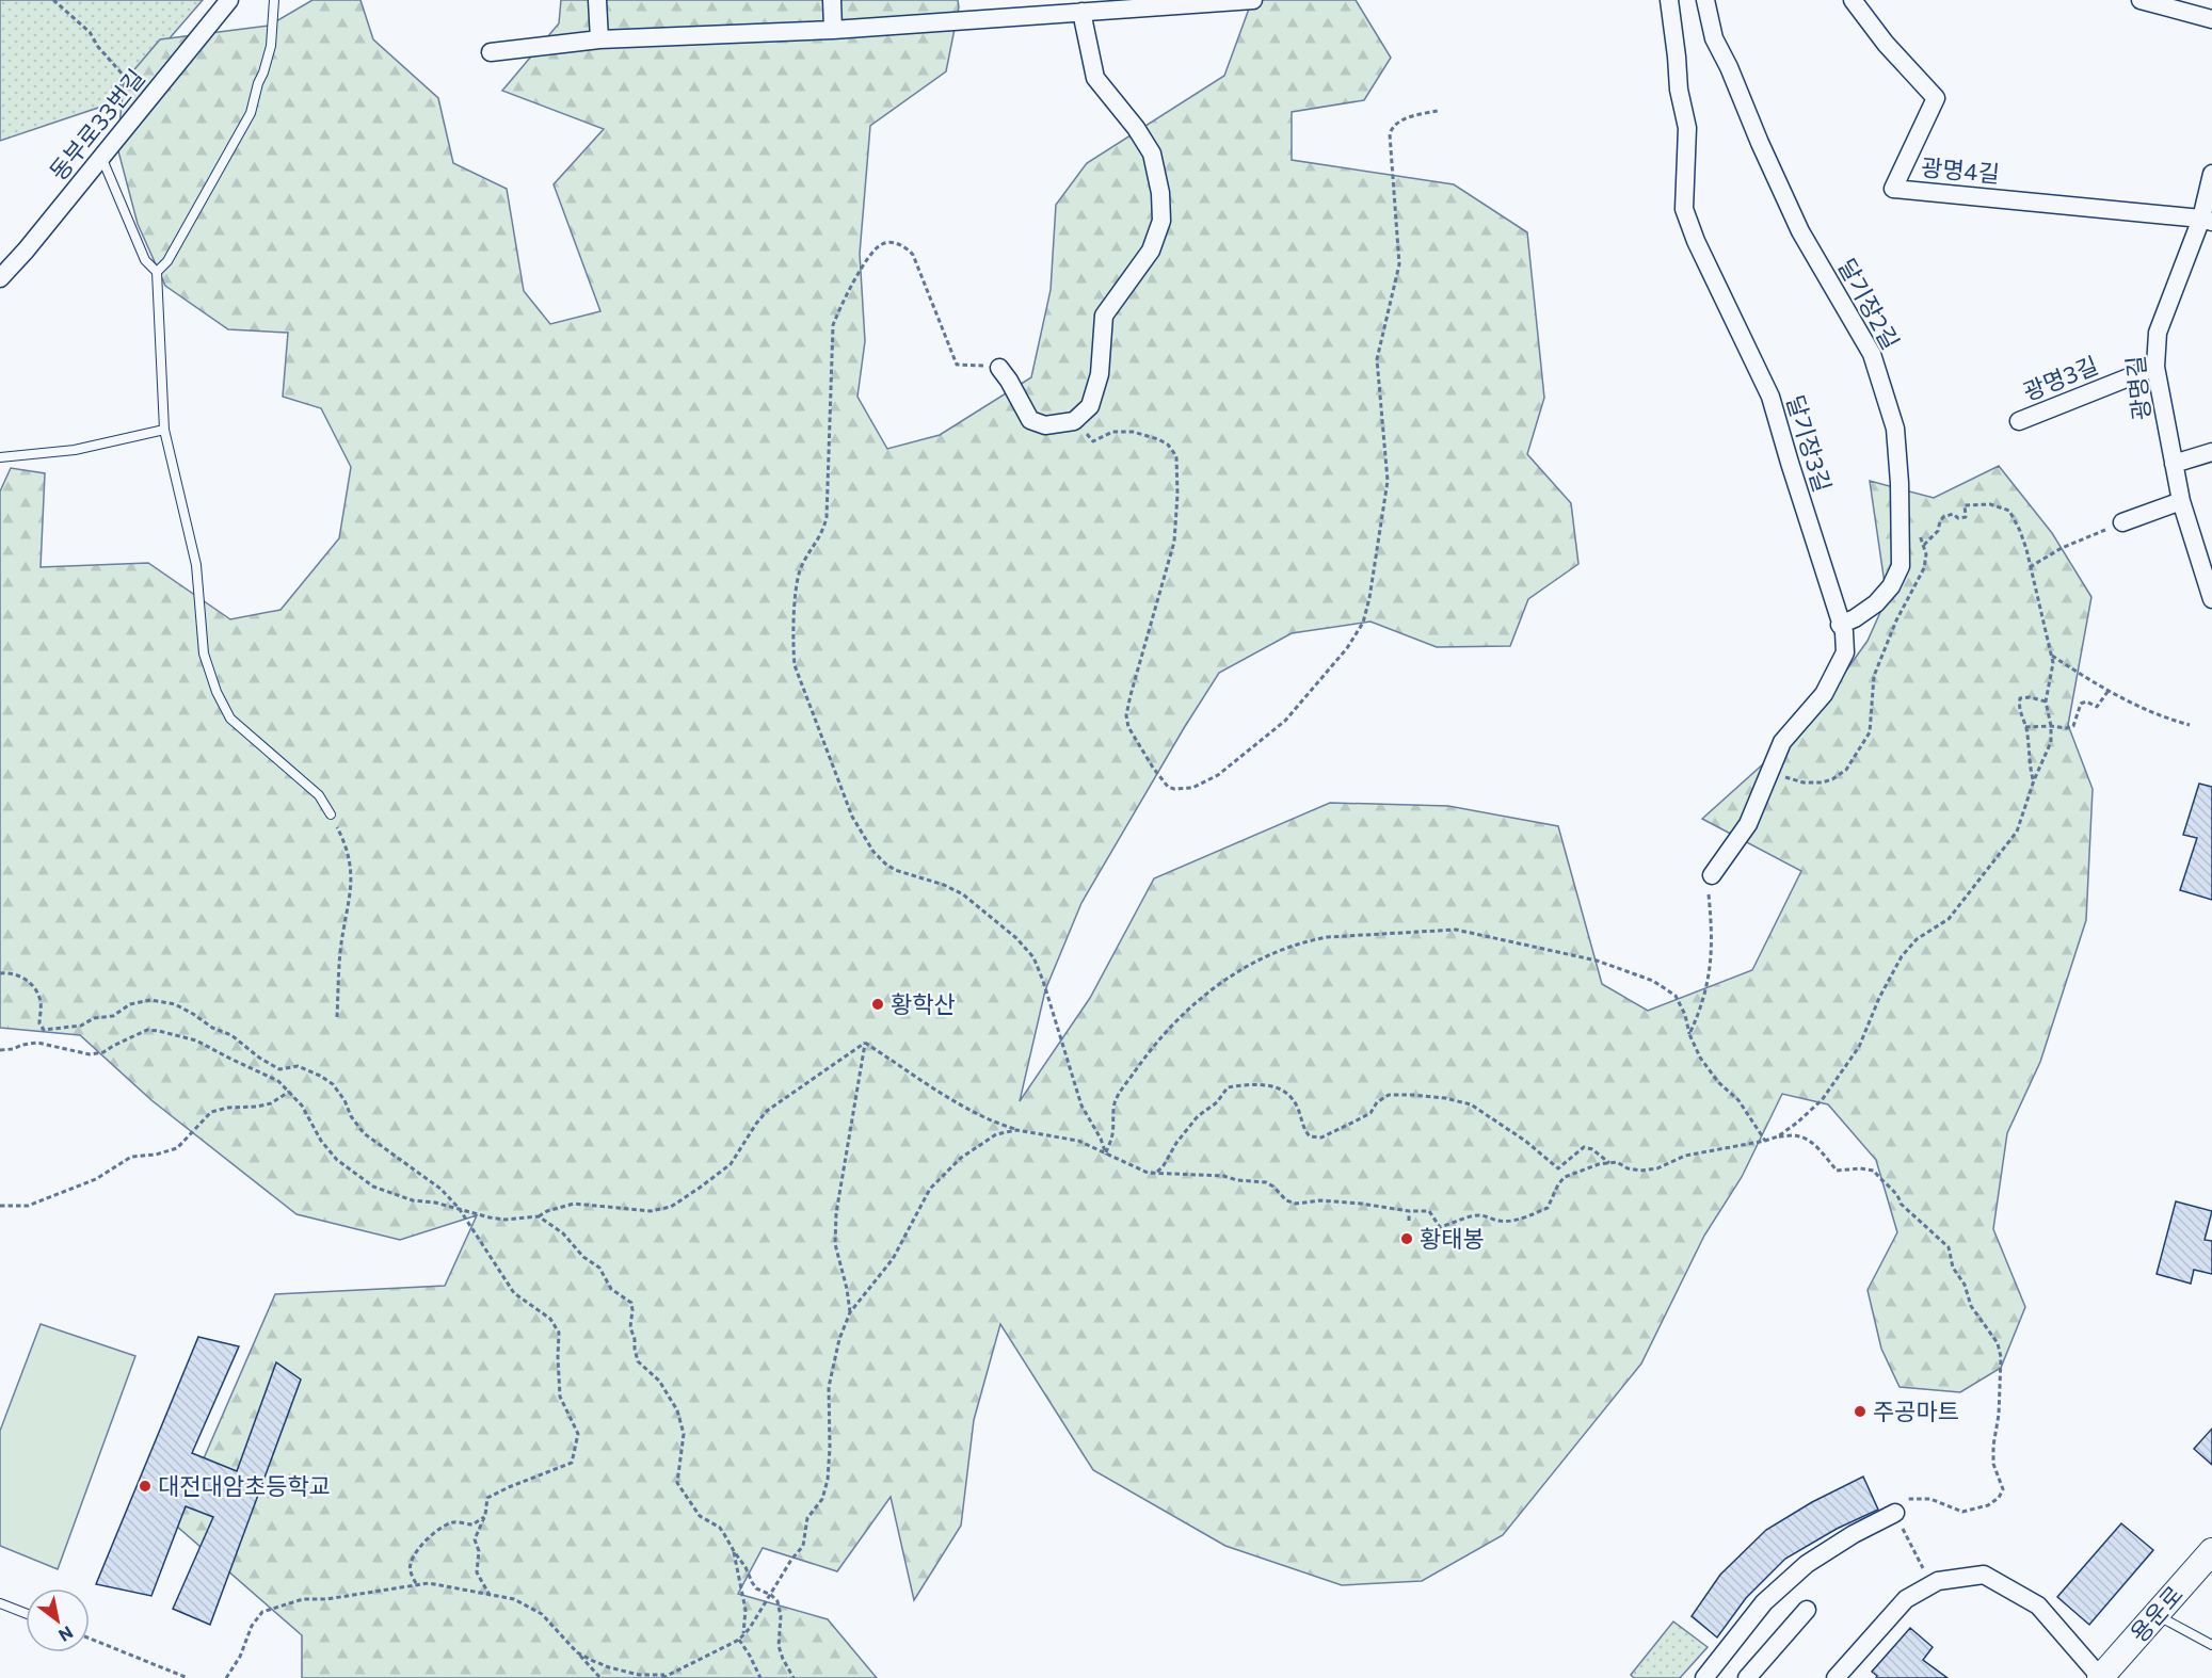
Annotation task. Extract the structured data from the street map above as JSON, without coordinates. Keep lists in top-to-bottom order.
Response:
{
  "streets": {
    "main road": ["용운로"],
    "street": [
      "동부로33번길",
      "광명4길",
      "달기장2길",
      "광명3길",
      "광명길",
      "달기장3길"
    ]
  },
  "crossings": [
    ["광명4길", "광명길"],
    ["달기장2길", "달기장3길"],
    ["광명3길", "광명길"]
  ],
  "places": [
    "황학산",
    "황태봉",
    "주공마트",
    "대전대암초등학교"
  ],
  "north": "bottom right"
}
